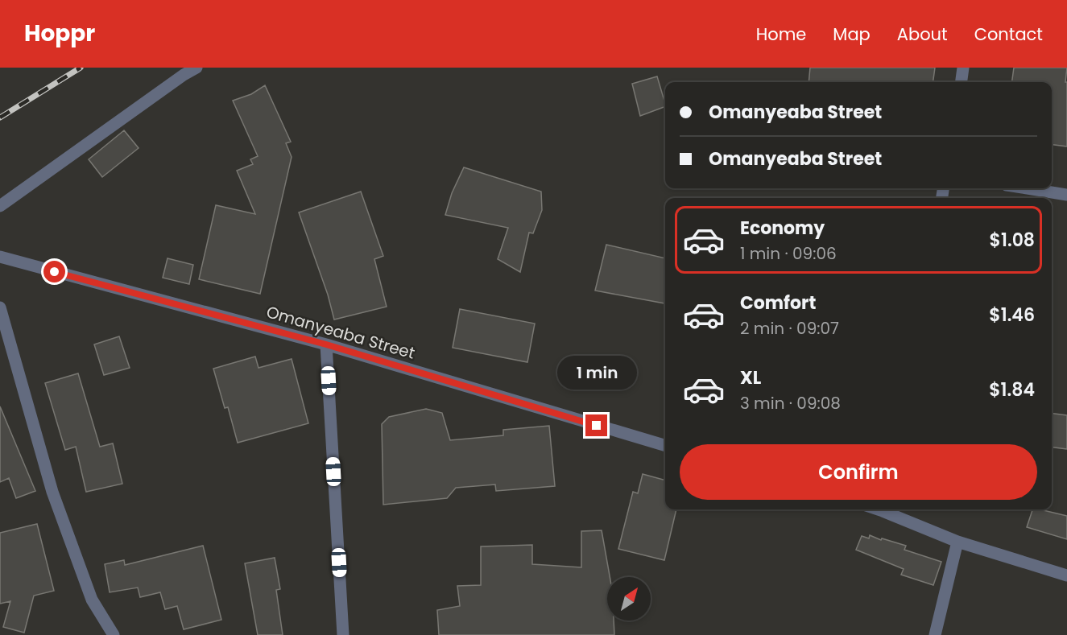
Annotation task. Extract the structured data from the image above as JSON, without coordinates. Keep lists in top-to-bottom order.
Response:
{
  "streets": {
    "street": ["Omanyeaba Street"]
  },
  "north": "top right",
  "page": {
    "header": "Hoppr",
    "nav": [
      "Home",
      "Map",
      "About",
      "Contact"
    ],
    "banner": ["Omanyeaba Street", "Omanyeaba Street"],
    "list": [
      {
        "name": "Economy",
        "note": "1 min · 09:06",
        "value": "$1.08"
      },
      {
        "name": "Comfort",
        "note": "2 min · 09:07",
        "value": "$1.46"
      },
      {
        "name": "XL",
        "note": "3 min · 09:08",
        "value": "$1.84"
      }
    ],
    "bubble": "1 min",
    "buttons": "Confirm"
  }
}
